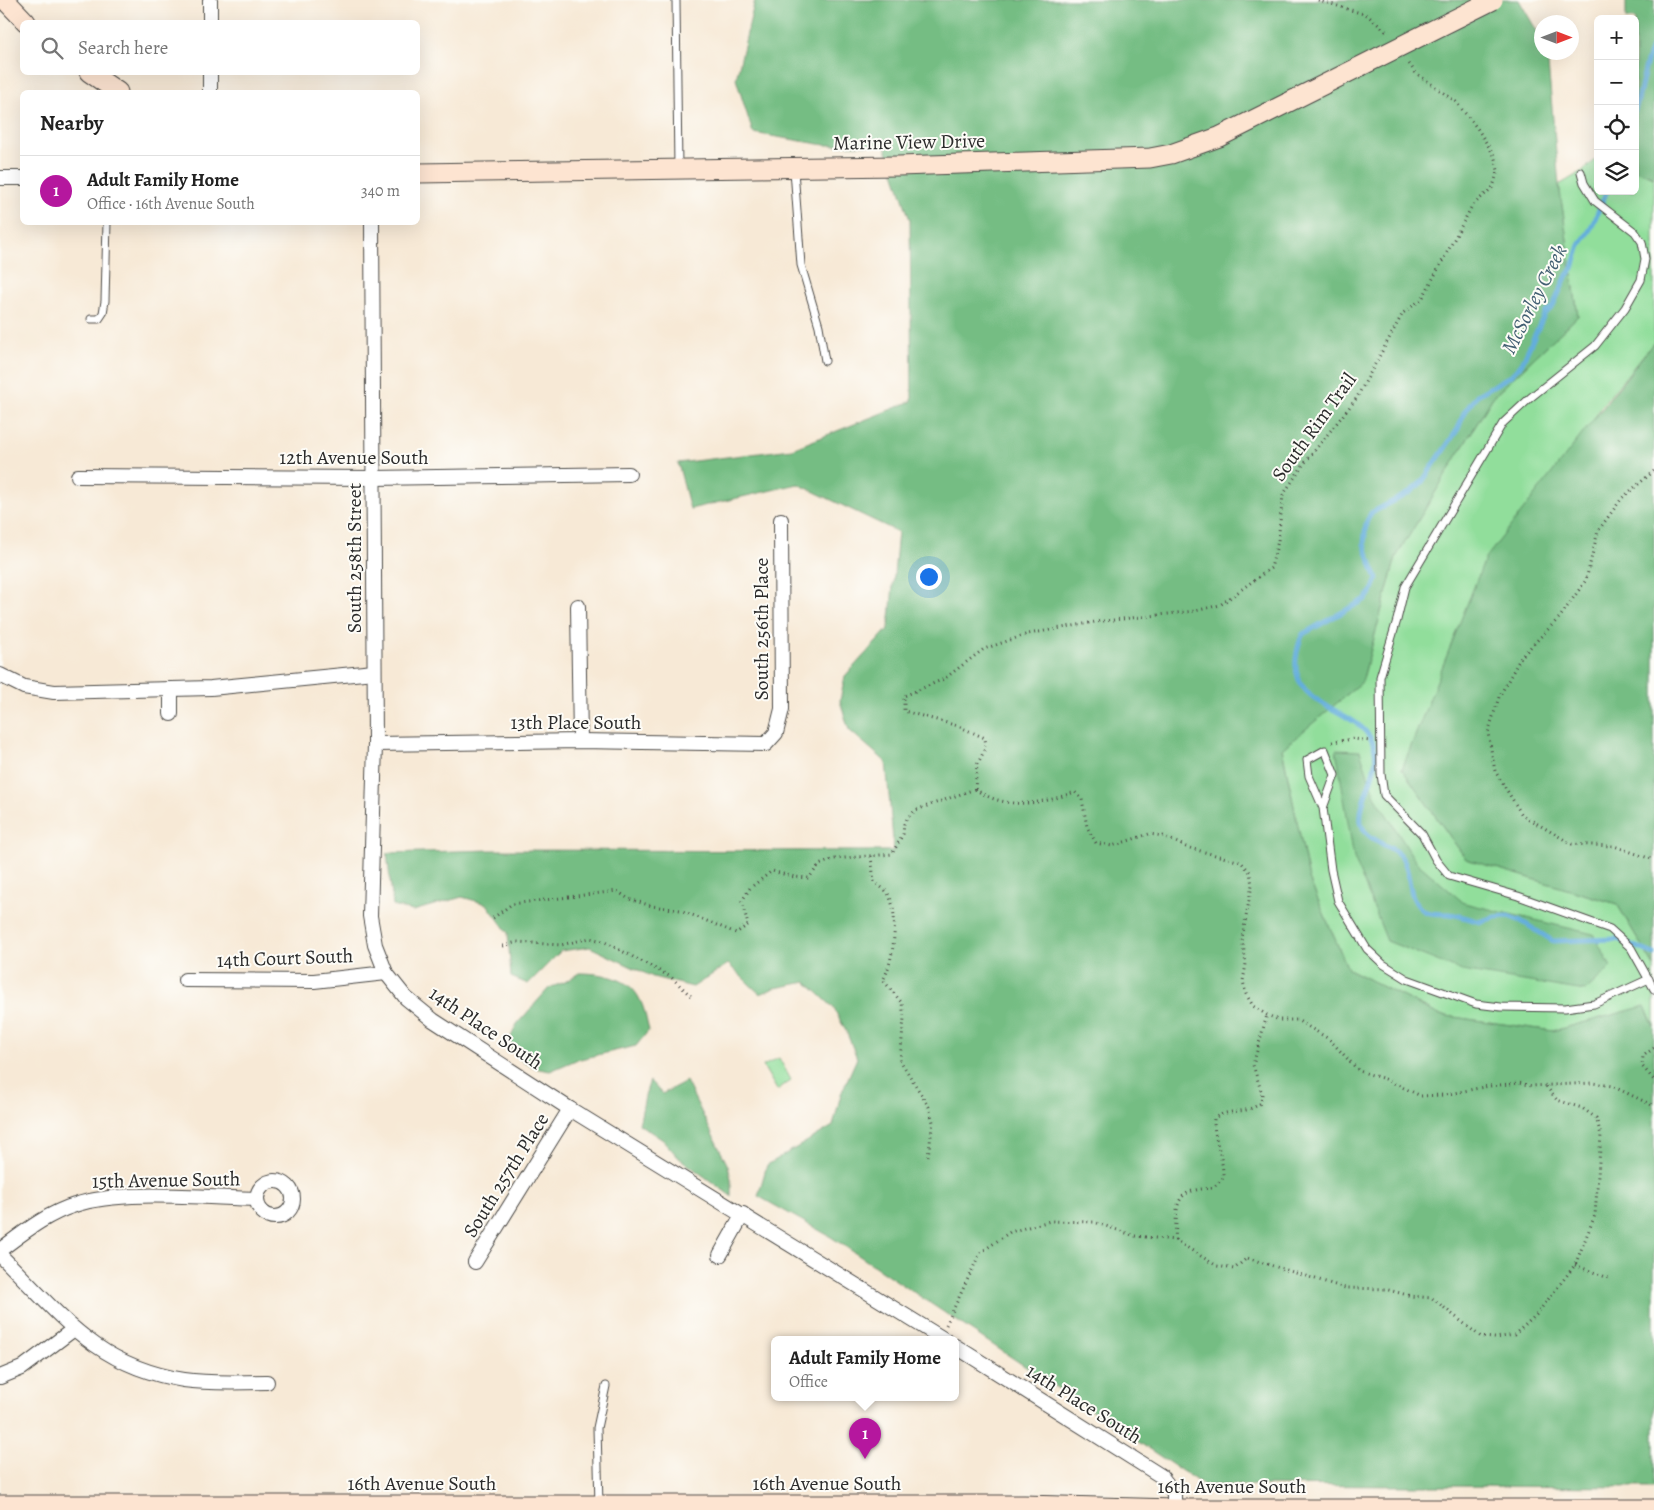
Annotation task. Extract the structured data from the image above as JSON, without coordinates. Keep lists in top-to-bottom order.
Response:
{
  "streets": {
    "main road": ["Marine View Drive", "16th Avenue South"],
    "street": [
      "12th Avenue South",
      "South 258th Street",
      "South 256th Place",
      "13th Place South",
      "14th Court South",
      "14th Place South",
      "South 257th Place",
      "15th Avenue South"
    ],
    "path": ["South Rim Trail"]
  },
  "crossings": [
    ["12th Avenue South", "South 258th Street"],
    ["South 258th Street", "13th Place South"],
    ["South 258th Street", "14th Place South"],
    ["South 256th Place", "13th Place South"],
    ["13th Place South", "14th Place South"],
    ["14th Court South", "14th Place South"],
    ["14th Place South", "South 257th Place"],
    ["14th Place South", "16th Avenue South"]
  ],
  "water": ["McSorley Creek"],
  "north": "right",
  "page": {
    "map_buttons": ["+", "−"],
    "search": "Search here",
    "heading": "Nearby",
    "list": [
      {
        "mark": "1",
        "name": "Adult Family Home",
        "note": "Office · 16th Avenue South",
        "value": "340 m"
      }
    ],
    "popup": ["Adult Family Home", "Office"],
    "pins": "1"
  }
}
